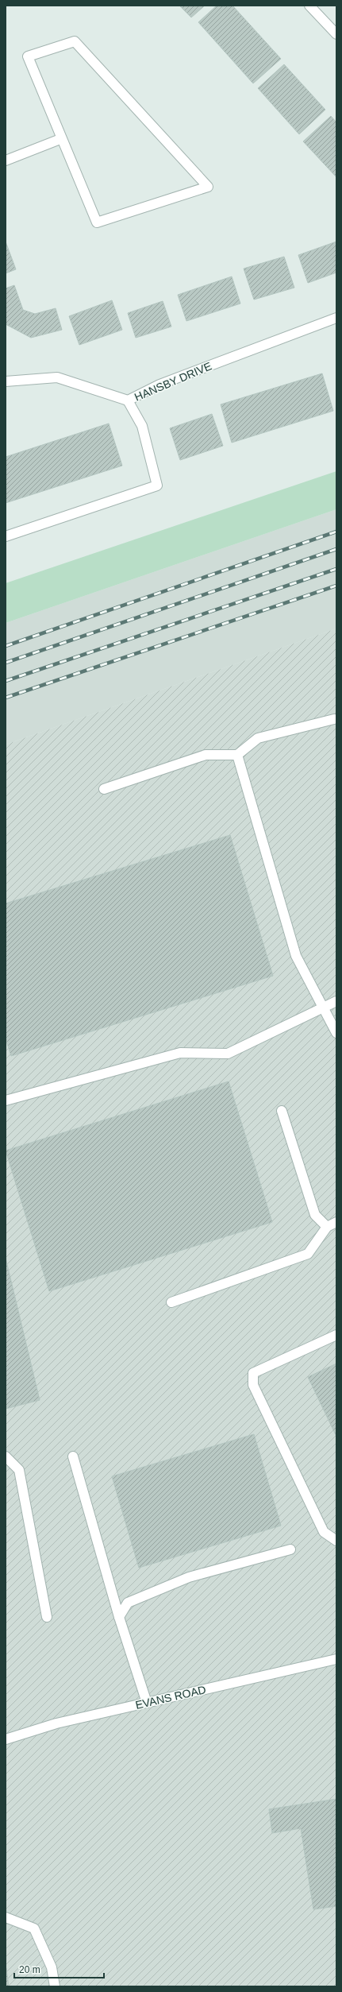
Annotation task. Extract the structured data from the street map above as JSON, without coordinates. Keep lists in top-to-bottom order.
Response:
{
  "streets": {
    "street": ["HANSBY DRIVE", "EVANS ROAD"]
  },
  "scale_bar": "20 m"
}
